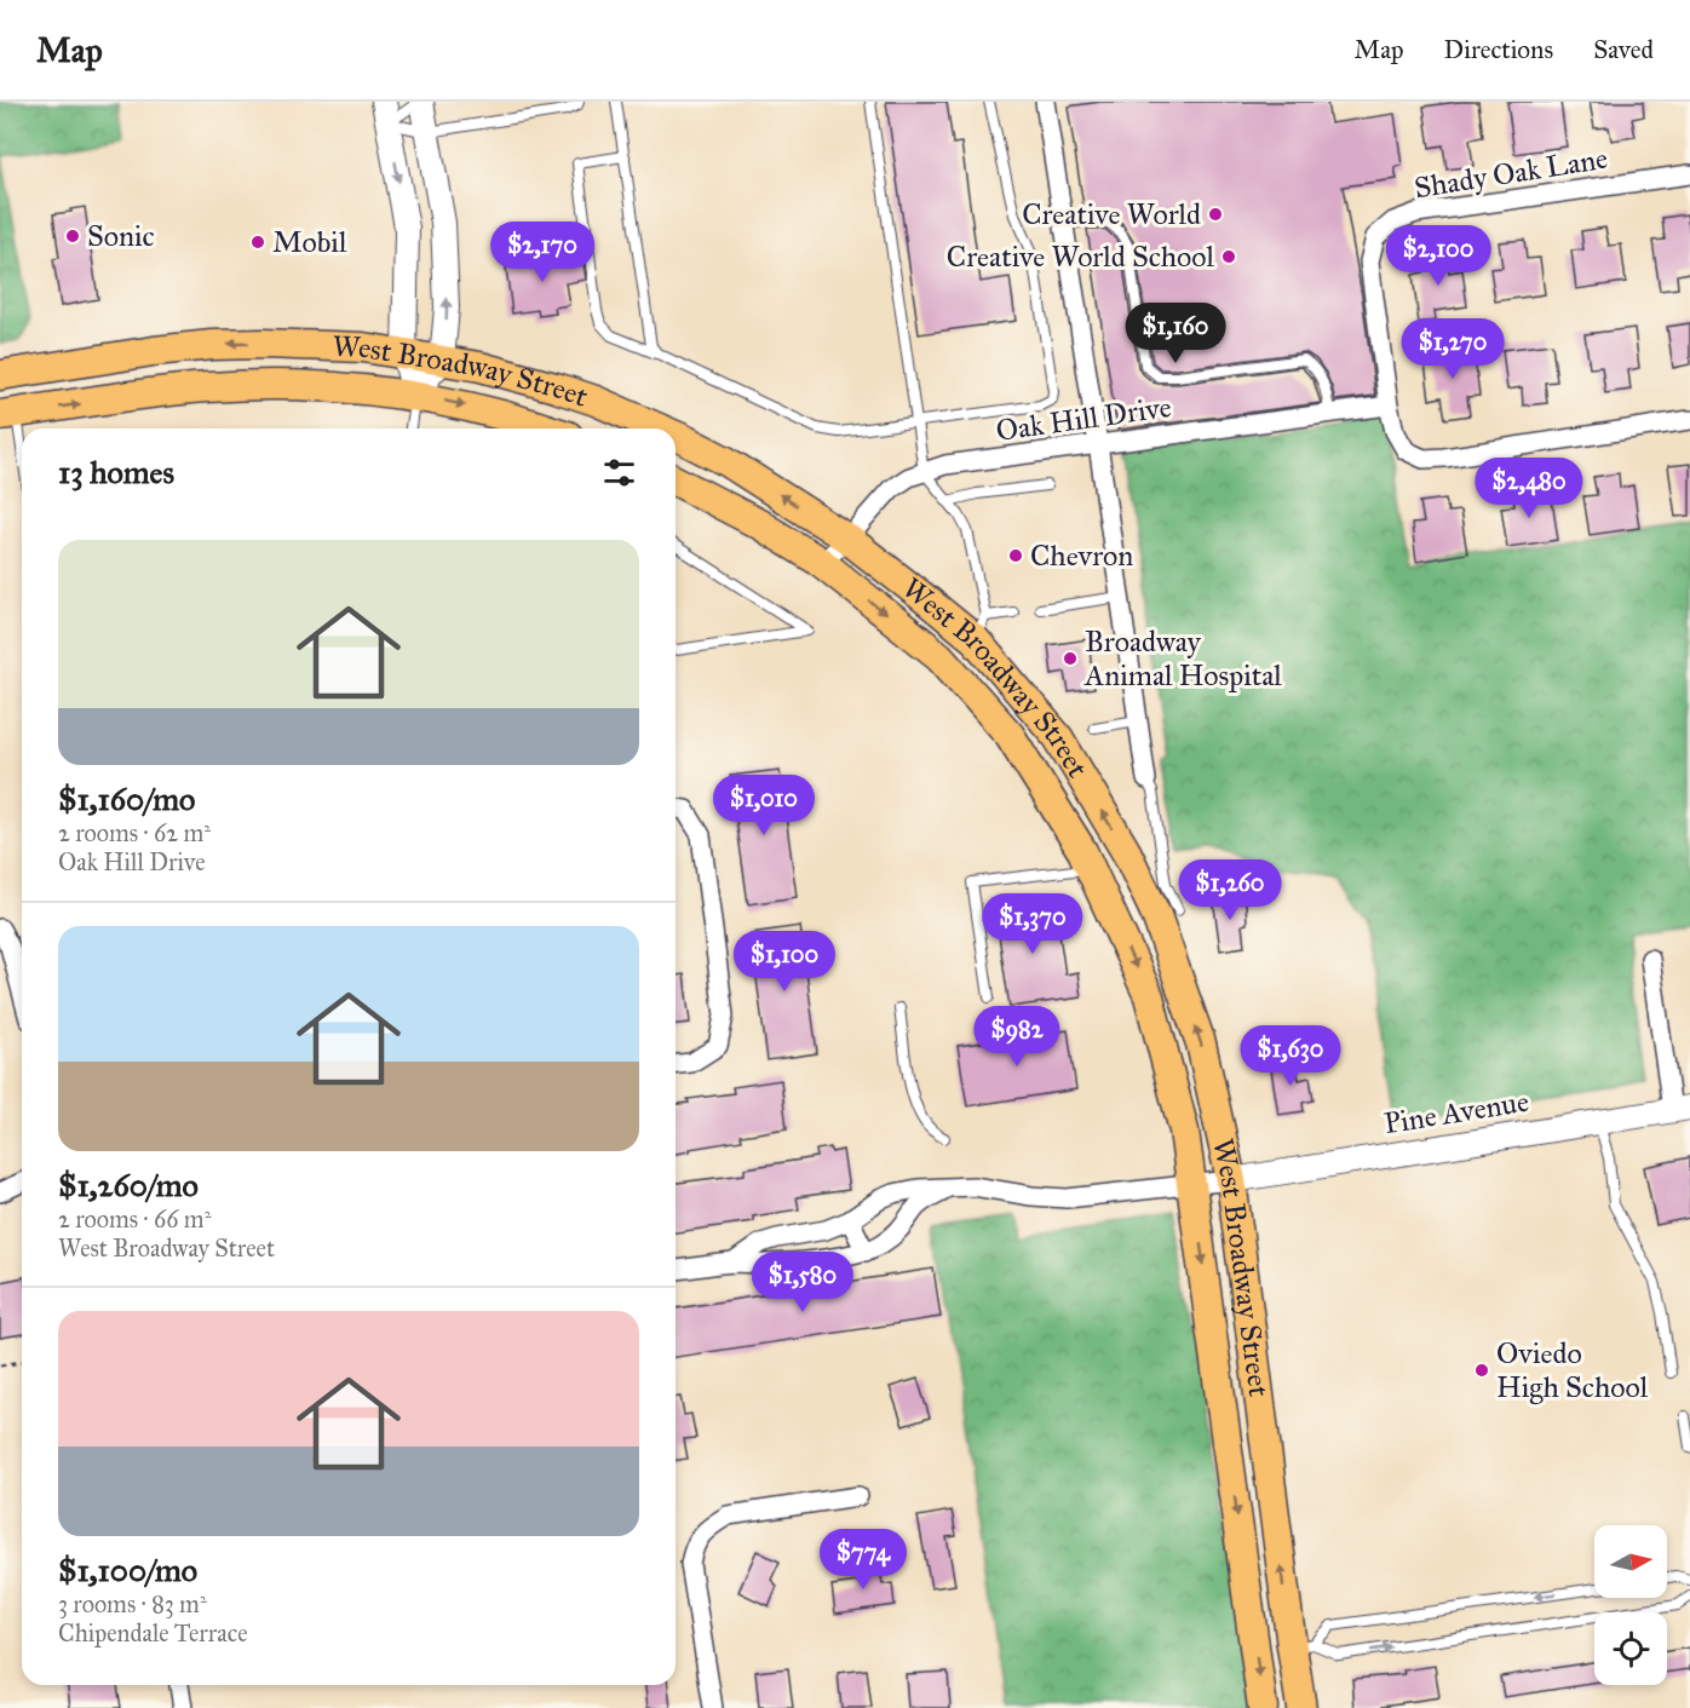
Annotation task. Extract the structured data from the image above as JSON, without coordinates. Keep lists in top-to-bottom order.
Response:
{
  "streets": {
    "main road": ["West Broadway Street"],
    "street": ["Shady Oak Lane", "Oak Hill Drive", "Pine Avenue"]
  },
  "crossings": [
    ["Shady Oak Lane", "Oak Hill Drive"],
    ["West Broadway Street", "Oak Hill Drive"],
    ["West Broadway Street", "Pine Avenue"]
  ],
  "places": [
    "Creative World",
    "Sonic",
    "Mobil",
    "Creative World School",
    "Chevron",
    "Broadway Animal Hospital",
    "Oviedo High School"
  ],
  "north": "right",
  "page": {
    "header": "Map",
    "nav": ["Map", "Directions", "Saved"],
    "price": [
      "$2,170",
      "$2,100",
      "$1,160",
      "$1,270",
      "$2,480",
      "$1,010",
      "$1,260",
      "$1,370",
      "$1,100",
      "$982",
      "$1,630",
      "$1,580",
      "$774"
    ],
    "heading": "13 homes",
    "list": [
      {
        "name": "$1,160/mo",
        "note": "2 rooms · 62 m² · Oak Hill Drive"
      },
      {
        "name": "$1,260/mo",
        "note": "2 rooms · 66 m² · West Broadway Street"
      },
      {
        "name": "$1,100/mo",
        "note": "3 rooms · 83 m² · Chipendale Terrace"
      }
    ]
  }
}
